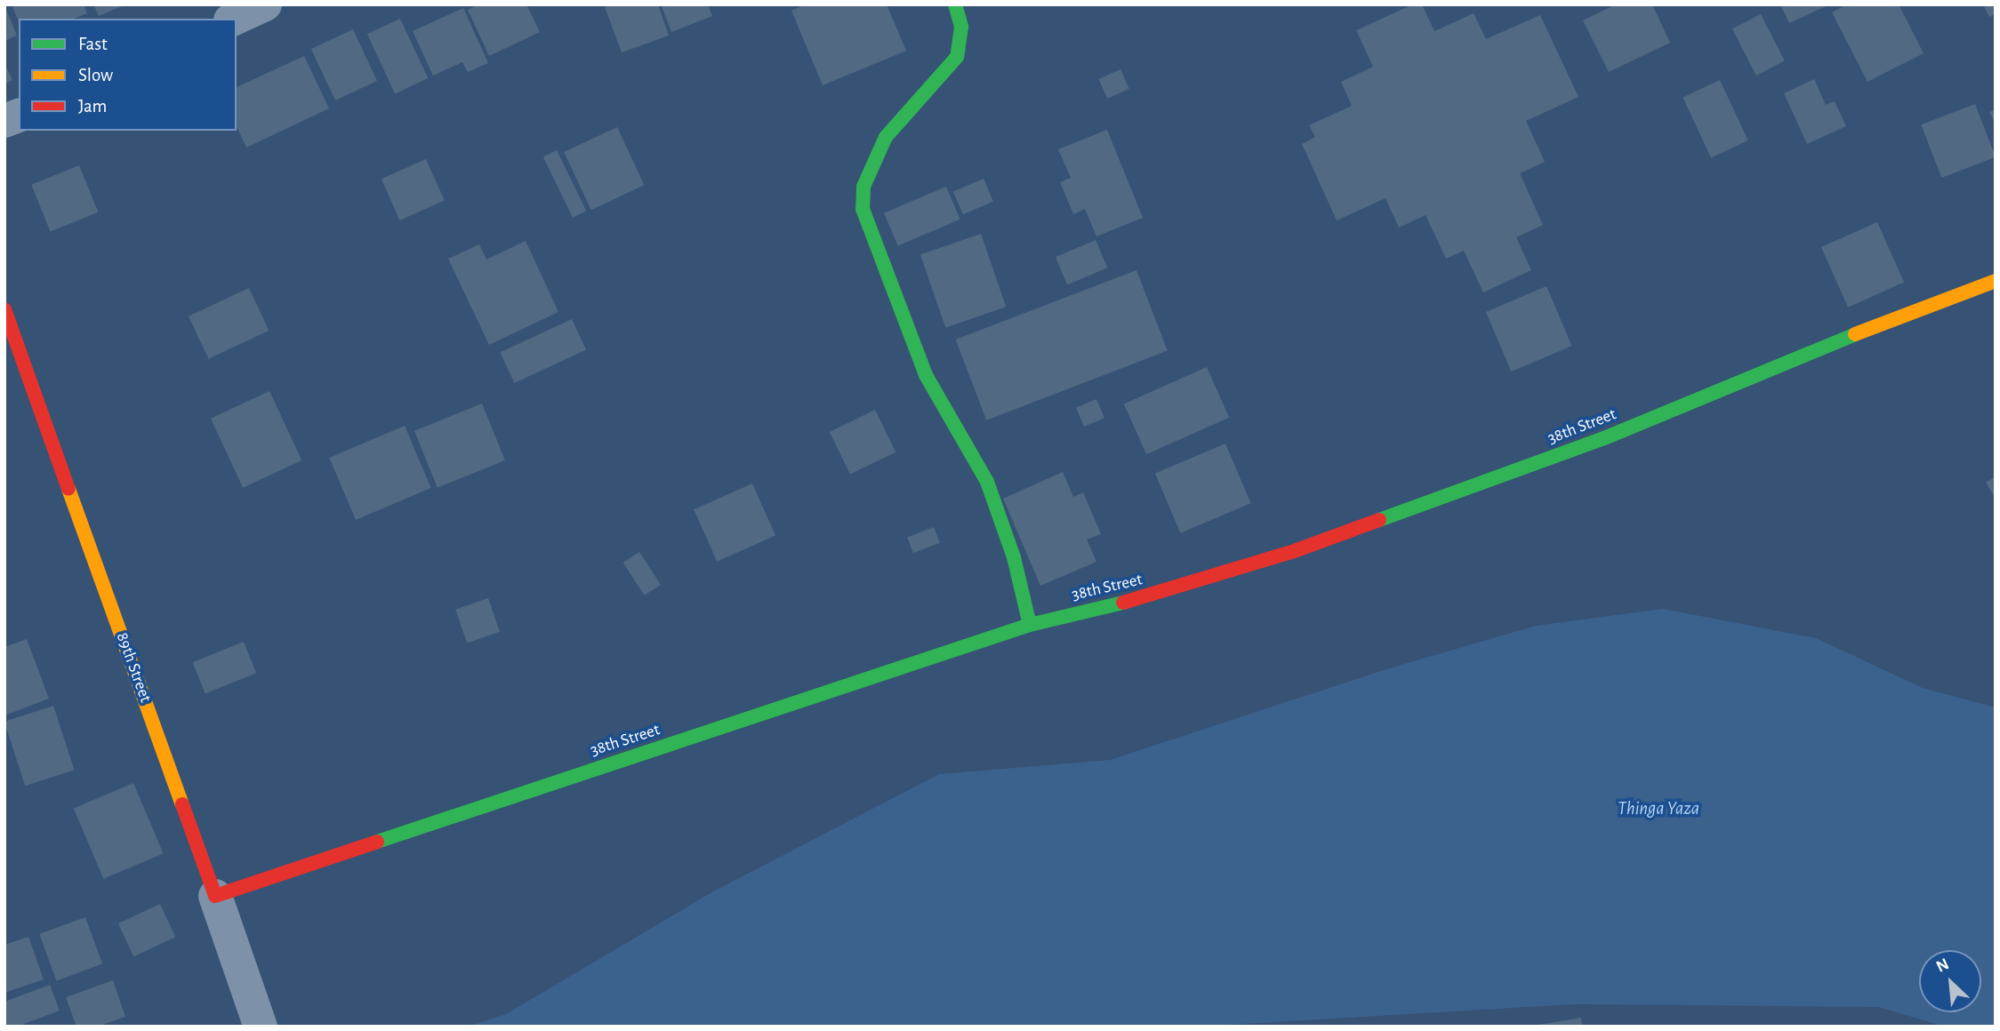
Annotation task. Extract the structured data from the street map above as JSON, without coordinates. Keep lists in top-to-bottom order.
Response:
{
  "streets": {
    "main road": ["38th Street", "89th Street"]
  },
  "crossings": [
    ["38th Street", "89th Street"]
  ],
  "water": ["Thinga Yaza"],
  "legend": ["Fast", "Slow", "Jam"],
  "north": "top left"
}
